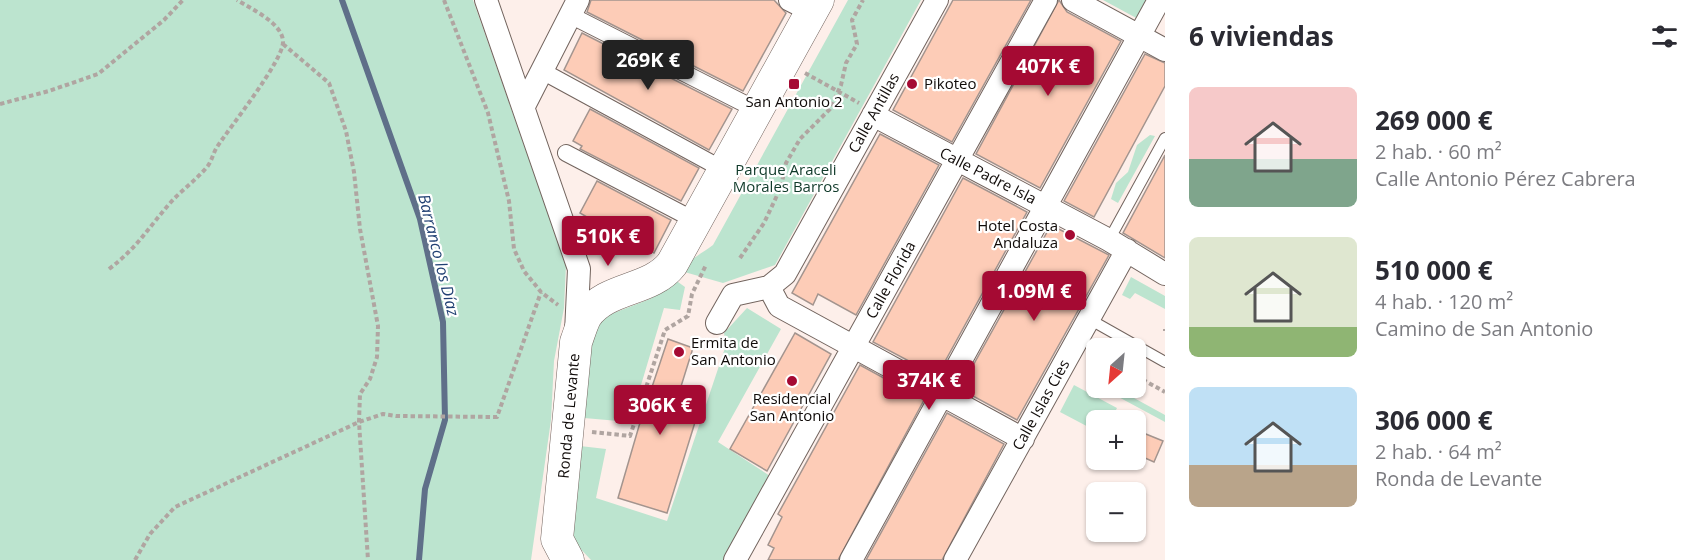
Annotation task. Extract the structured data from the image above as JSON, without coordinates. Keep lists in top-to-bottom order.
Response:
{
  "streets": {
    "main road": ["Ronda de Levante"],
    "street": [
      "Calle Antillas",
      "Calle Padre Isla",
      "Calle Florida",
      "Calle Islas Cies"
    ]
  },
  "crossings": [
    ["Calle Antillas", "Calle Padre Isla"],
    ["Calle Padre Isla", "Calle Florida"],
    ["Calle Padre Isla", "Calle Islas Cies"]
  ],
  "water": ["Barranco los Díaz"],
  "parks": ["Parque Araceli Morales Barros"],
  "places": {
    "transit": ["San Antonio 2"],
    "other": [
      "Pikoteo",
      "Hotel Costa Andaluza",
      "Ermita de San Antonio",
      "Residencial San Antonio"
    ]
  },
  "north": "bottom left",
  "page": {
    "heading": "6 viviendas",
    "price": [
      "269K €",
      "407K €",
      "510K €",
      "1.09M €",
      "374K €",
      "306K €"
    ],
    "list": [
      {
        "name": "269 000 €",
        "note": "2 hab. · 60 m² · Calle Antonio Pérez Cabrera"
      },
      {
        "name": "510 000 €",
        "note": "4 hab. · 120 m² · Camino de San Antonio"
      },
      {
        "name": "306 000 €",
        "note": "2 hab. · 64 m² · Ronda de Levante"
      }
    ],
    "map_buttons": ["+", "−"]
  }
}
